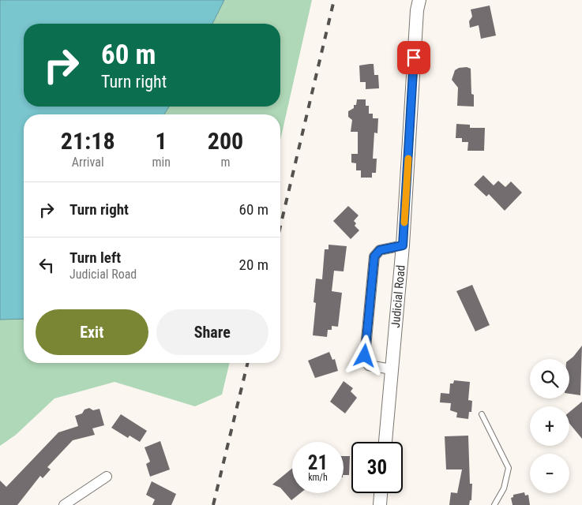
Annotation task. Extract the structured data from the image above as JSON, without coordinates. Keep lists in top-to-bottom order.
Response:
{
  "streets": {
    "street": ["Judicial Road"]
  },
  "page": {
    "turn": ["60 m", "Turn right"],
    "eta": [
      "21:18",
      "Arrival",
      "1",
      "min",
      "200",
      "m"
    ],
    "list": [
      {
        "name": "Turn right",
        "value": "60 m"
      },
      {
        "name": "Turn left",
        "note": "Judicial Road",
        "value": "20 m"
      }
    ],
    "buttons": ["Exit", "Share"],
    "map_buttons": ["+", "−"],
    "speed": "21 km/h",
    "limit": "30"
  }
}
